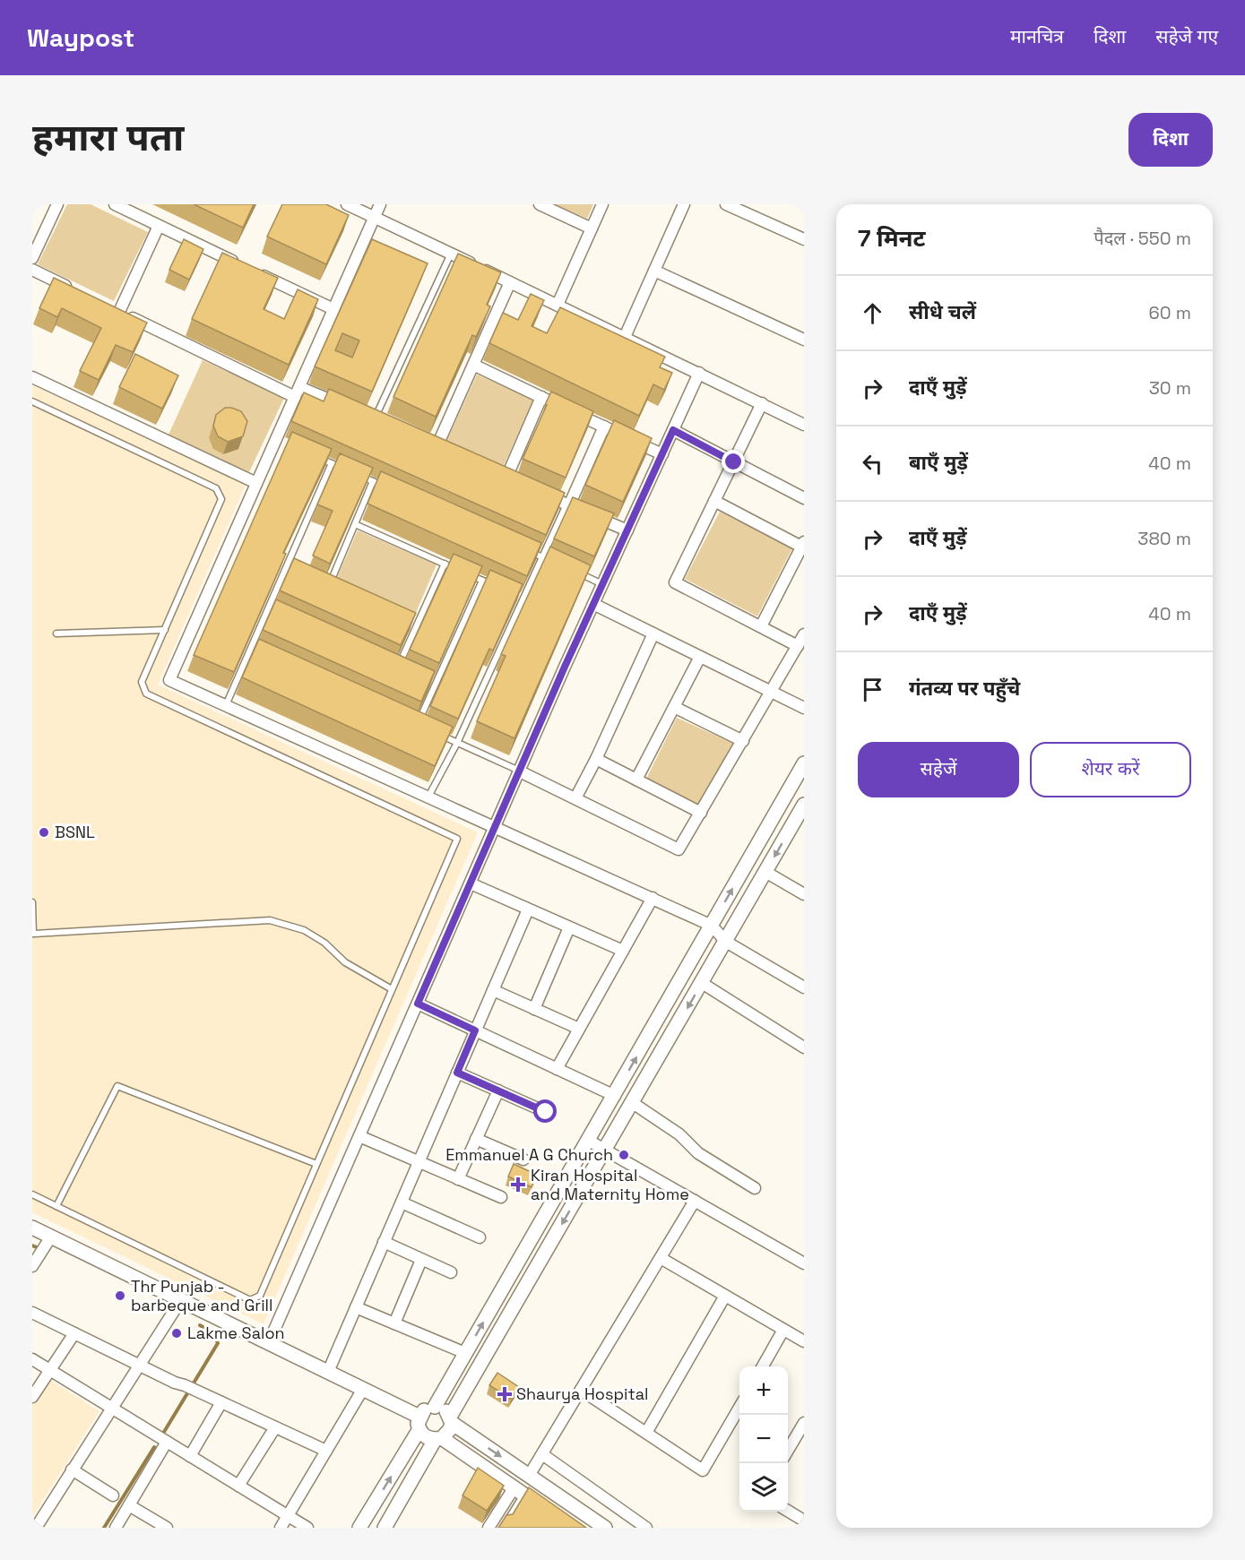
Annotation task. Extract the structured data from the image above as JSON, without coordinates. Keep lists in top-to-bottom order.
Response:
{
  "places": {
    "other": [
      "BSNL",
      "Emmanuel A G Church",
      "Thr Punjab - barbeque and Grill",
      "Lakme Salon"
    ],
    "health": ["Kiran Hospital and Maternity Home", "Shaurya Hospital"]
  },
  "page": {
    "header": "Waypost",
    "nav": ["मानचित्र", "दिशा", "सहेजे गए"],
    "buttons": [
      "दिशा",
      ["सहेजें", "शेयर करें"]
    ],
    "title": "हमारा पता",
    "heading": ["7 मिनट", "पैदल · 550 m"],
    "list": [
      ["सीधे चलें", "60 m"],
      ["दाएँ मुड़ें", "30 m"],
      ["बाएँ मुड़ें", "40 m"],
      ["दाएँ मुड़ें", "380 m"],
      ["दाएँ मुड़ें", "40 m"],
      "गंतव्य पर पहुँचे"
    ],
    "map_buttons": ["+", "−"]
  }
}
